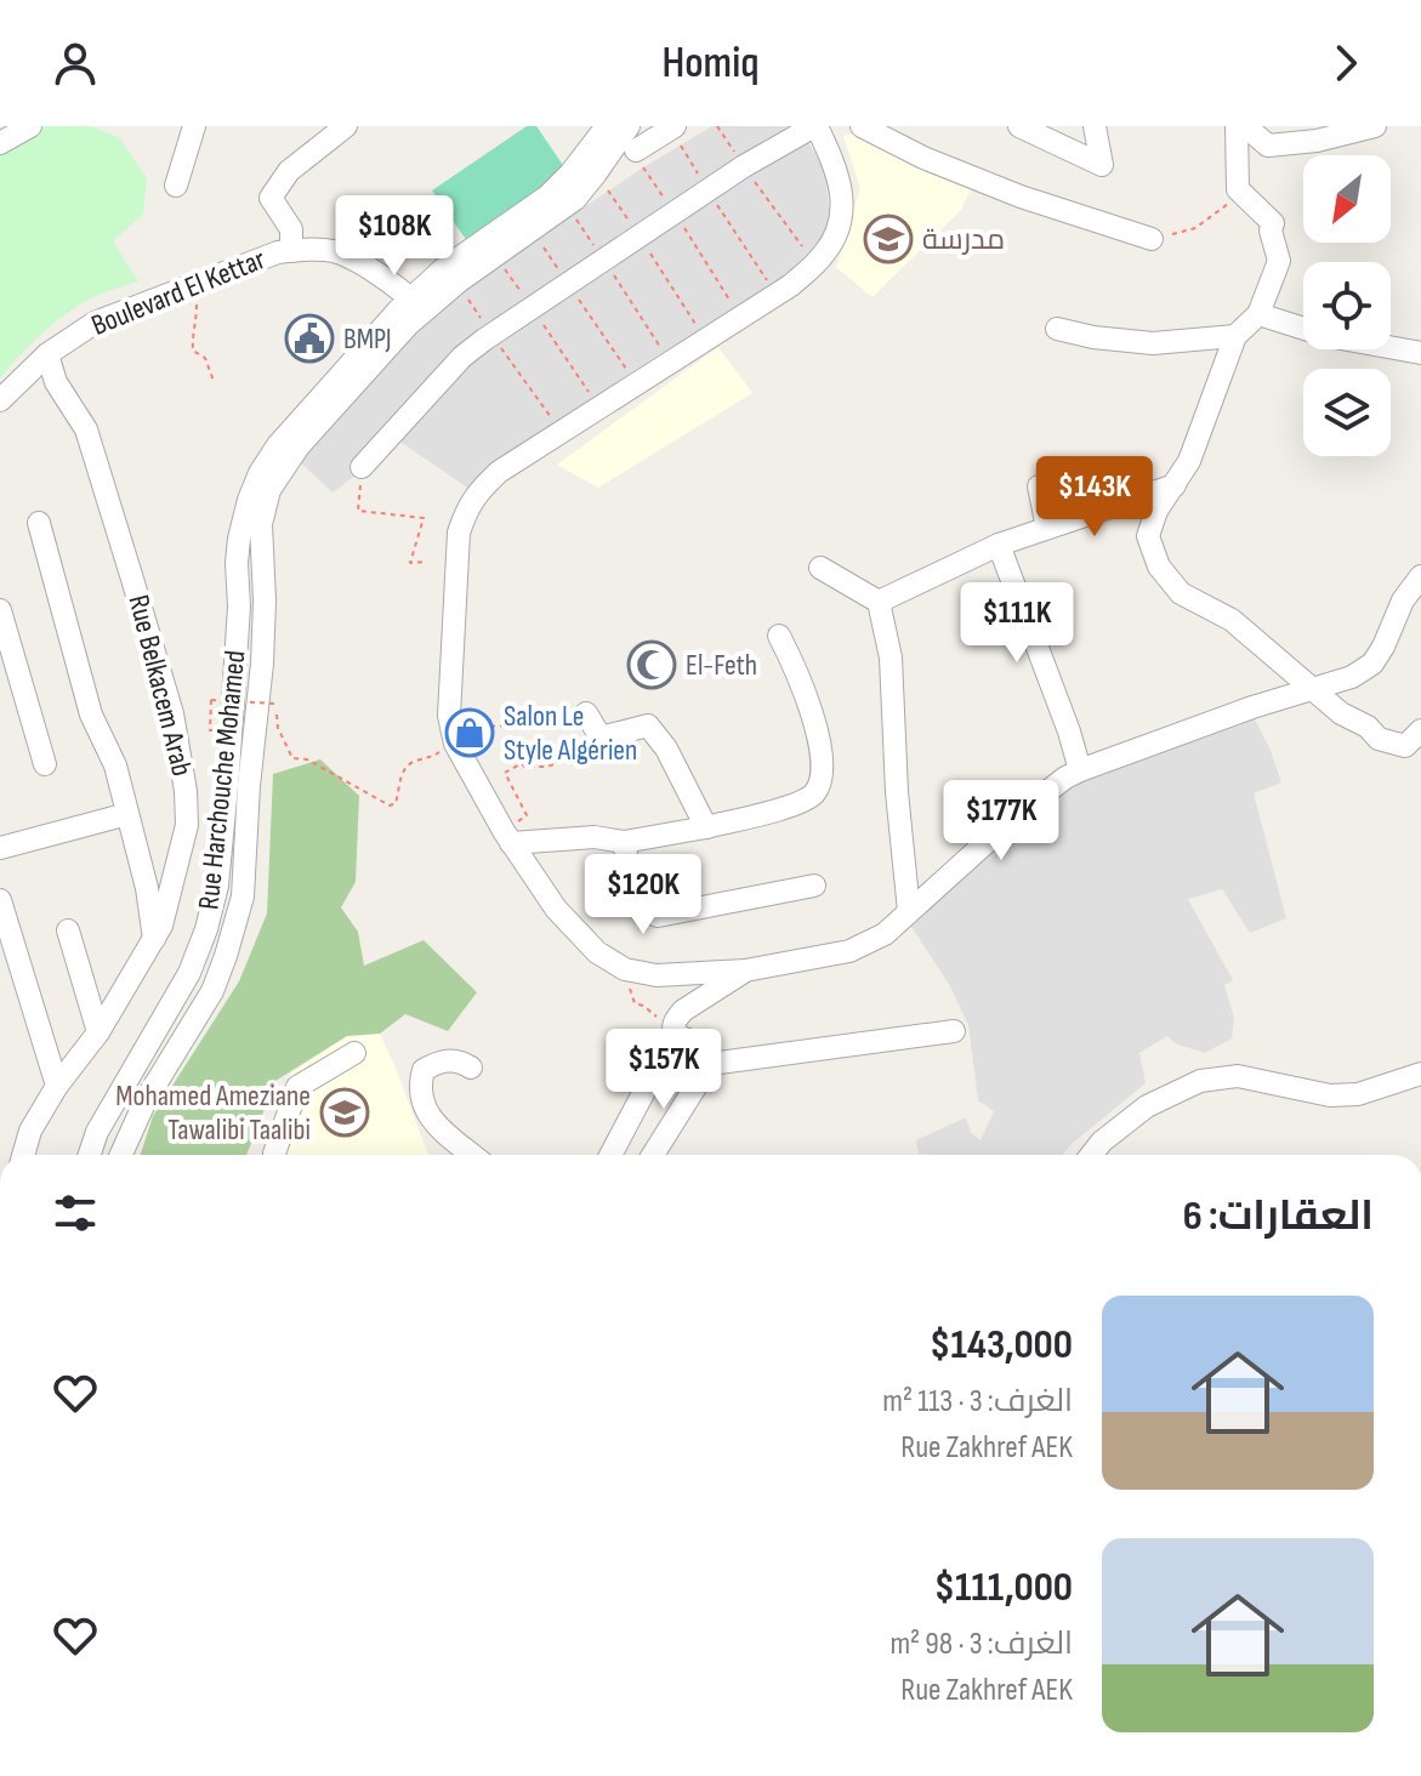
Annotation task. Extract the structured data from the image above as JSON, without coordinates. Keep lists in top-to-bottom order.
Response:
{
  "streets": {
    "street": ["Boulevard El Kettar", "Rue Belkacem Arab", "Rue Harchouche Mohamed"]
  },
  "crossings": [
    ["Boulevard El Kettar", "Rue Belkacem Arab"]
  ],
  "places": {
    "school or university": ["مدرسة", "Mohamed Ameziane Tawalibi Taalibi"],
    "public building": ["BMPJ"],
    "mosque": ["El-Feth"],
    "shop": ["Salon Le Style Algérien"]
  },
  "north": "bottom left",
  "page": {
    "header": "Homiq",
    "price": [
      "$108K",
      "$143K",
      "$111K",
      "$177K",
      "$120K",
      "$157K"
    ],
    "heading": "العقارات: 6",
    "list": [
      {
        "name": "$143,000",
        "note": "الغرف: 3 · 113 m² · Rue Zakhref AEK"
      },
      {
        "name": "$111,000",
        "note": "الغرف: 3 · 98 m² · Rue Zakhref AEK"
      }
    ]
  }
}
